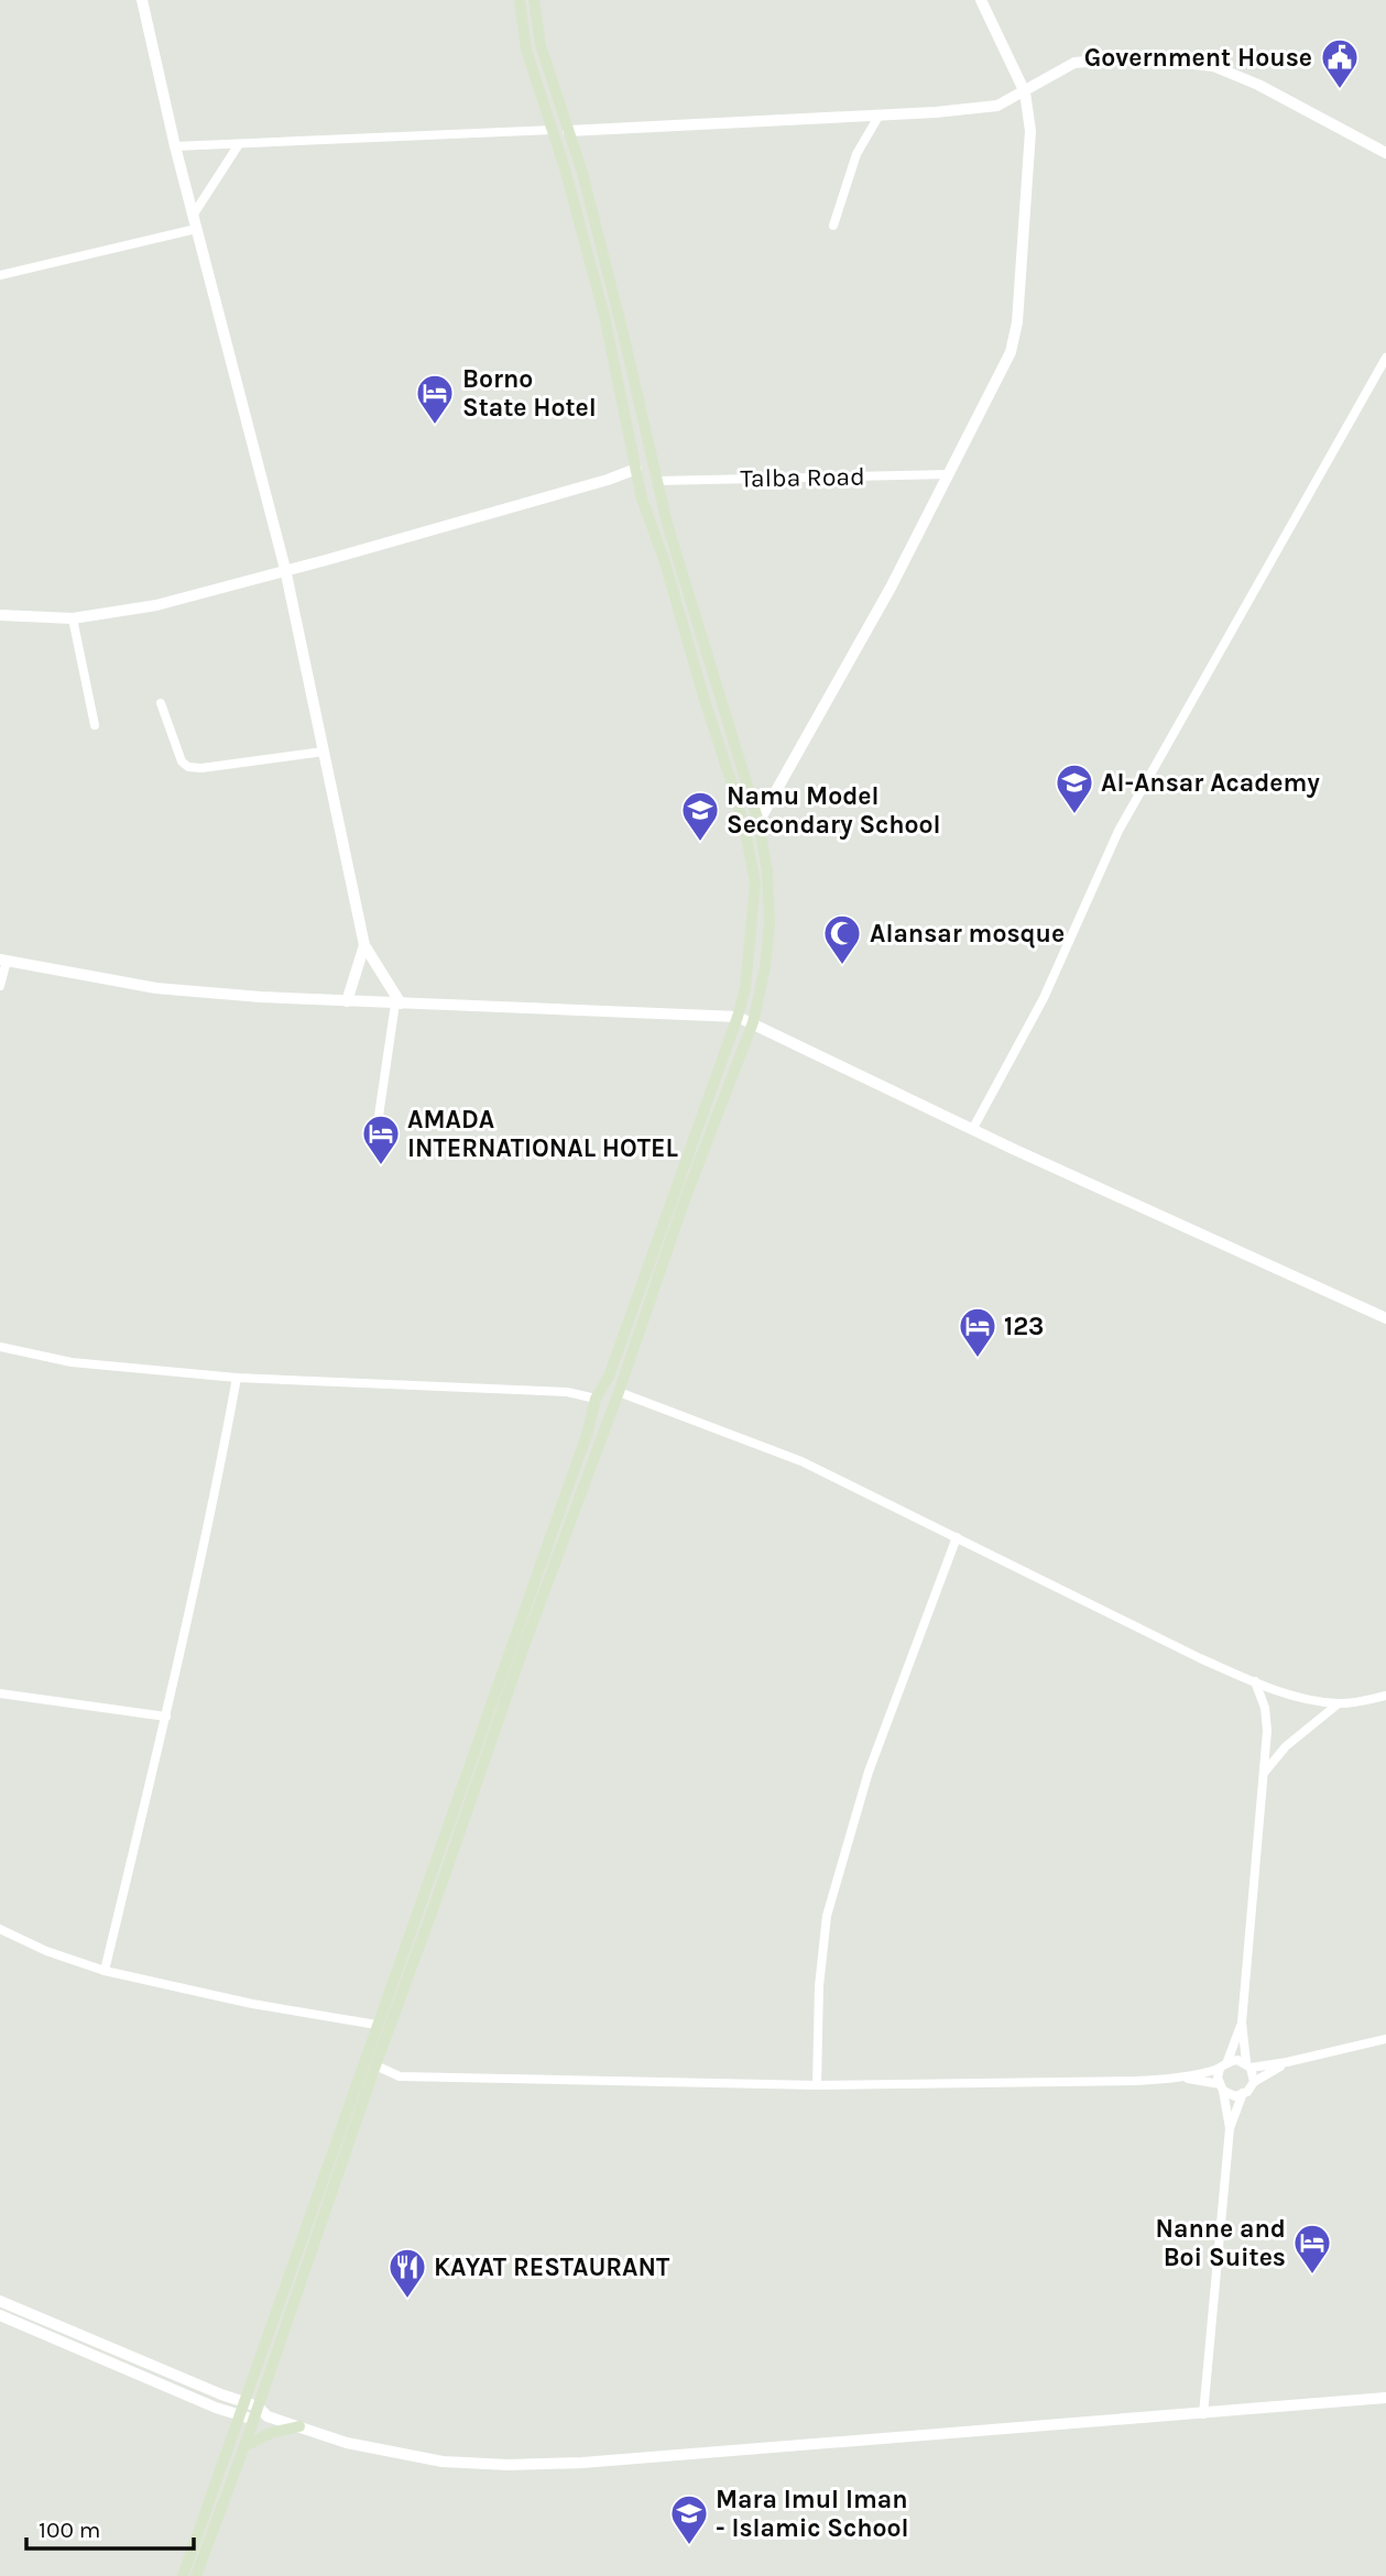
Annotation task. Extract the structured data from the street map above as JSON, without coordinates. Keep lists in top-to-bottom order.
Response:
{
  "streets": {
    "street": ["Talba Road"]
  },
  "places": {
    "public building": ["Government House"],
    "hotel": [
      "Borno State Hotel",
      "AMADA INTERNATIONAL HOTEL",
      "123",
      "Nanne and Boi Suites"
    ],
    "school or university": ["Al-Ansar Academy", "Namu Model Secondary School", "Mara Imul Iman - Islamic School"],
    "mosque": ["Alansar mosque"],
    "restaurant": ["KAYAT RESTAURANT"]
  },
  "scale_bar": "100 m"
}
